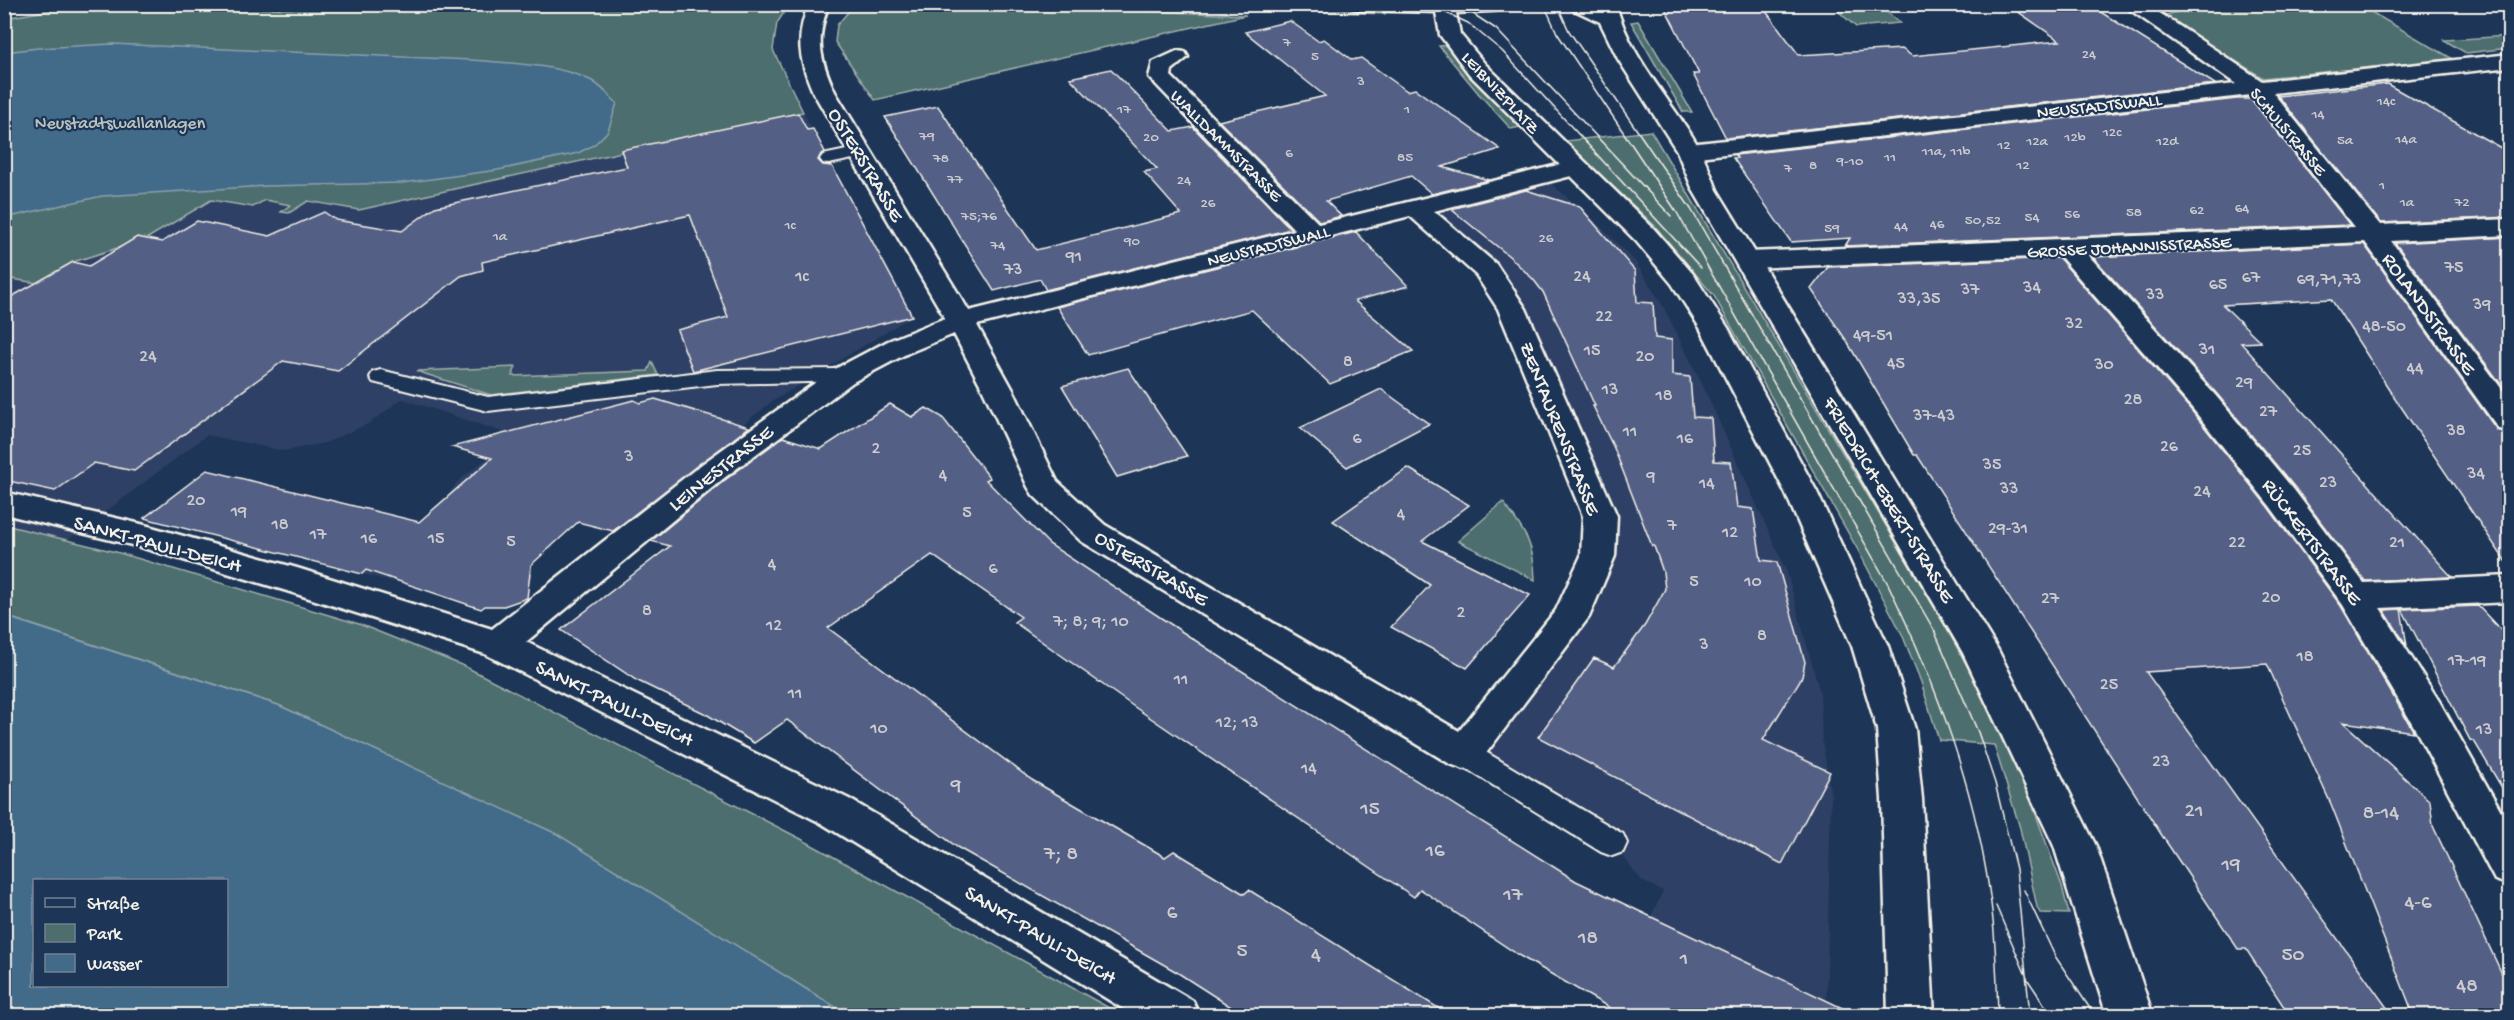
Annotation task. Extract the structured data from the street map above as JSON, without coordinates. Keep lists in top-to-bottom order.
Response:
{
  "streets": {
    "street": [
      "LEIBNIZPLATZ",
      "NEUSTADTSWALL",
      "SCHULSTRASSE",
      "WALLDAMMSTRASSE",
      "OSTERSTRASSE",
      "GROSSE JOHANNISSTRASSE",
      "ROLANDSTRASSE",
      "ZENTAURENSTRASSE",
      "LEINESTRASSE",
      "FRIEDRICH-EBERT-STRASSE",
      "RÜCKERTSTRASSE",
      "SANKT-PAULI-DEICH"
    ]
  },
  "crossings": [
    ["LEIBNIZPLATZ", "NEUSTADTSWALL"],
    ["NEUSTADTSWALL", "SCHULSTRASSE"],
    ["NEUSTADTSWALL", "WALLDAMMSTRASSE"],
    ["NEUSTADTSWALL", "OSTERSTRASSE"],
    ["NEUSTADTSWALL", "ZENTAURENSTRASSE"],
    ["NEUSTADTSWALL", "LEINESTRASSE"],
    ["NEUSTADTSWALL", "FRIEDRICH-EBERT-STRASSE"],
    ["SCHULSTRASSE", "GROSSE JOHANNISSTRASSE"],
    ["SCHULSTRASSE", "ROLANDSTRASSE"],
    ["OSTERSTRASSE", "ZENTAURENSTRASSE"],
    ["OSTERSTRASSE", "LEINESTRASSE"],
    ["GROSSE JOHANNISSTRASSE", "ROLANDSTRASSE"],
    ["GROSSE JOHANNISSTRASSE", "FRIEDRICH-EBERT-STRASSE"],
    ["GROSSE JOHANNISSTRASSE", "RÜCKERTSTRASSE"],
    ["LEINESTRASSE", "SANKT-PAULI-DEICH"]
  ],
  "parks": ["Neustadtswallanlagen"],
  "house_numbers": [
    "7",
    "24",
    "5",
    "3",
    "14c",
    "17",
    "1",
    "14",
    "12c",
    "79",
    "20",
    "12b",
    "14a",
    "5a",
    "12a",
    "12d",
    "12",
    "11a, 11b",
    "6",
    "85",
    "11",
    "78",
    "9-10",
    "8",
    "12",
    "7",
    "77",
    "24",
    "1",
    "1a",
    "72",
    "26",
    "64",
    "62",
    "58",
    "56",
    "75;76",
    "54",
    "50,52",
    "46",
    "1c",
    "44",
    "59",
    "1a",
    "26",
    "90",
    "74",
    "91",
    "75",
    "73",
    "1c",
    "24",
    "67",
    "69,71,73",
    "65",
    "34",
    "37",
    "33",
    "33,35",
    "39",
    "22",
    "32",
    "48-50",
    "49-51",
    "31",
    "15",
    "24",
    "20",
    "8",
    "45",
    "30",
    "44",
    "29",
    "13",
    "18",
    "28",
    "27",
    "37-43",
    "38",
    "11",
    "6",
    "16",
    "26",
    "2",
    "25",
    "3",
    "35",
    "34",
    "4",
    "9",
    "23",
    "14",
    "33",
    "24",
    "20",
    "19",
    "5",
    "4",
    "18",
    "7",
    "29-31",
    "12",
    "17",
    "16",
    "15",
    "5",
    "22",
    "21",
    "4",
    "6",
    "5",
    "10",
    "20",
    "27",
    "8",
    "2",
    "7; 8; 9; 10",
    "12",
    "8",
    "3",
    "18",
    "17-19",
    "11",
    "25",
    "11",
    "12; 13",
    "10",
    "13",
    "23",
    "14",
    "9",
    "15",
    "21",
    "8-14",
    "16",
    "7; 8",
    "19",
    "17",
    "4-6",
    "6",
    "18",
    "5",
    "4",
    "50",
    "1",
    "48"
  ],
  "legend": ["Straße", "Park", "Wasser"]
}
